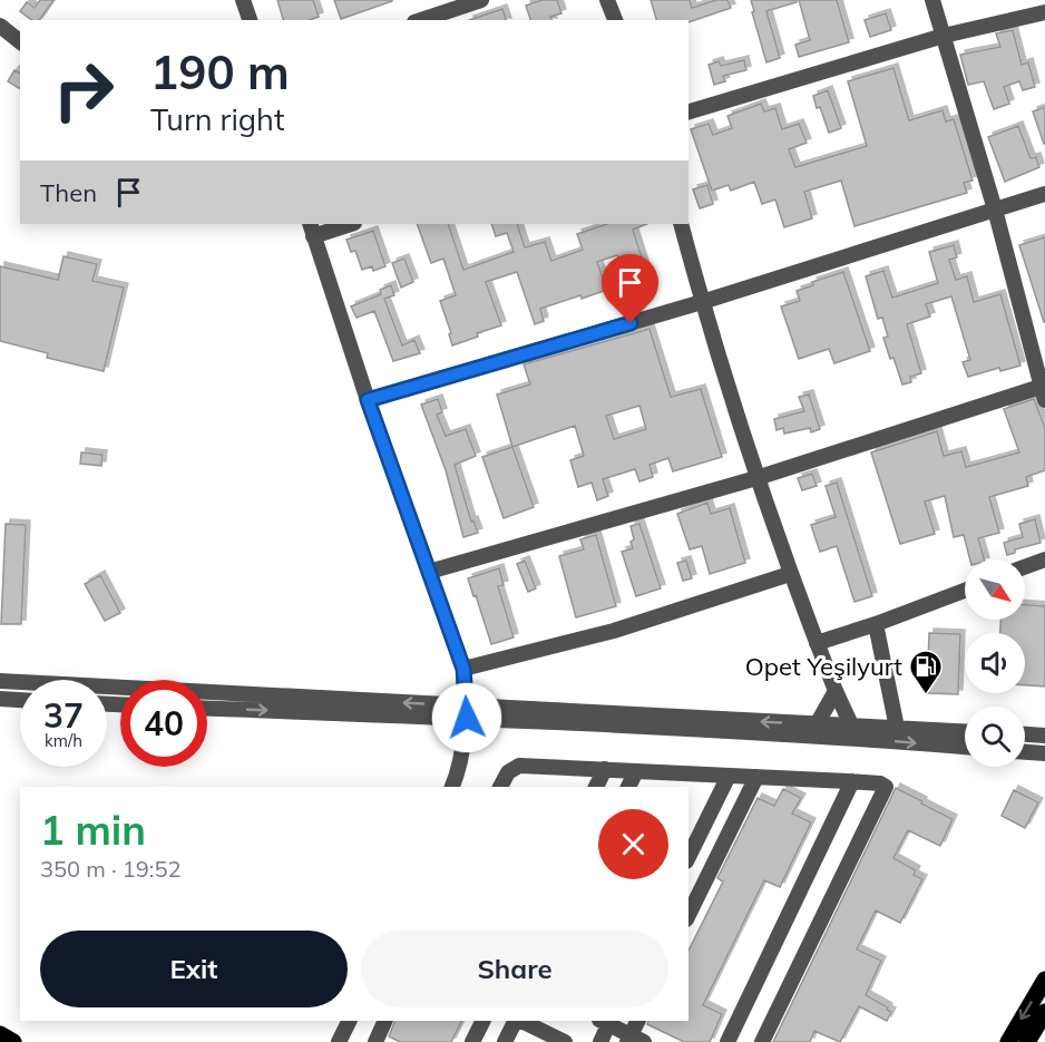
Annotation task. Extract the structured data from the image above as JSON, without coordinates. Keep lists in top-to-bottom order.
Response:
{
  "places": {
    "fuel station": ["Opet Yeşilyurt"]
  },
  "north": "bottom right",
  "page": {
    "turn": ["190 m", "Turn right"],
    "then": "Then",
    "speed": "37 km/h",
    "limit": "40",
    "heading": ["1 min", "350 m · 19:52"],
    "buttons": ["Exit", "Share"]
  }
}
